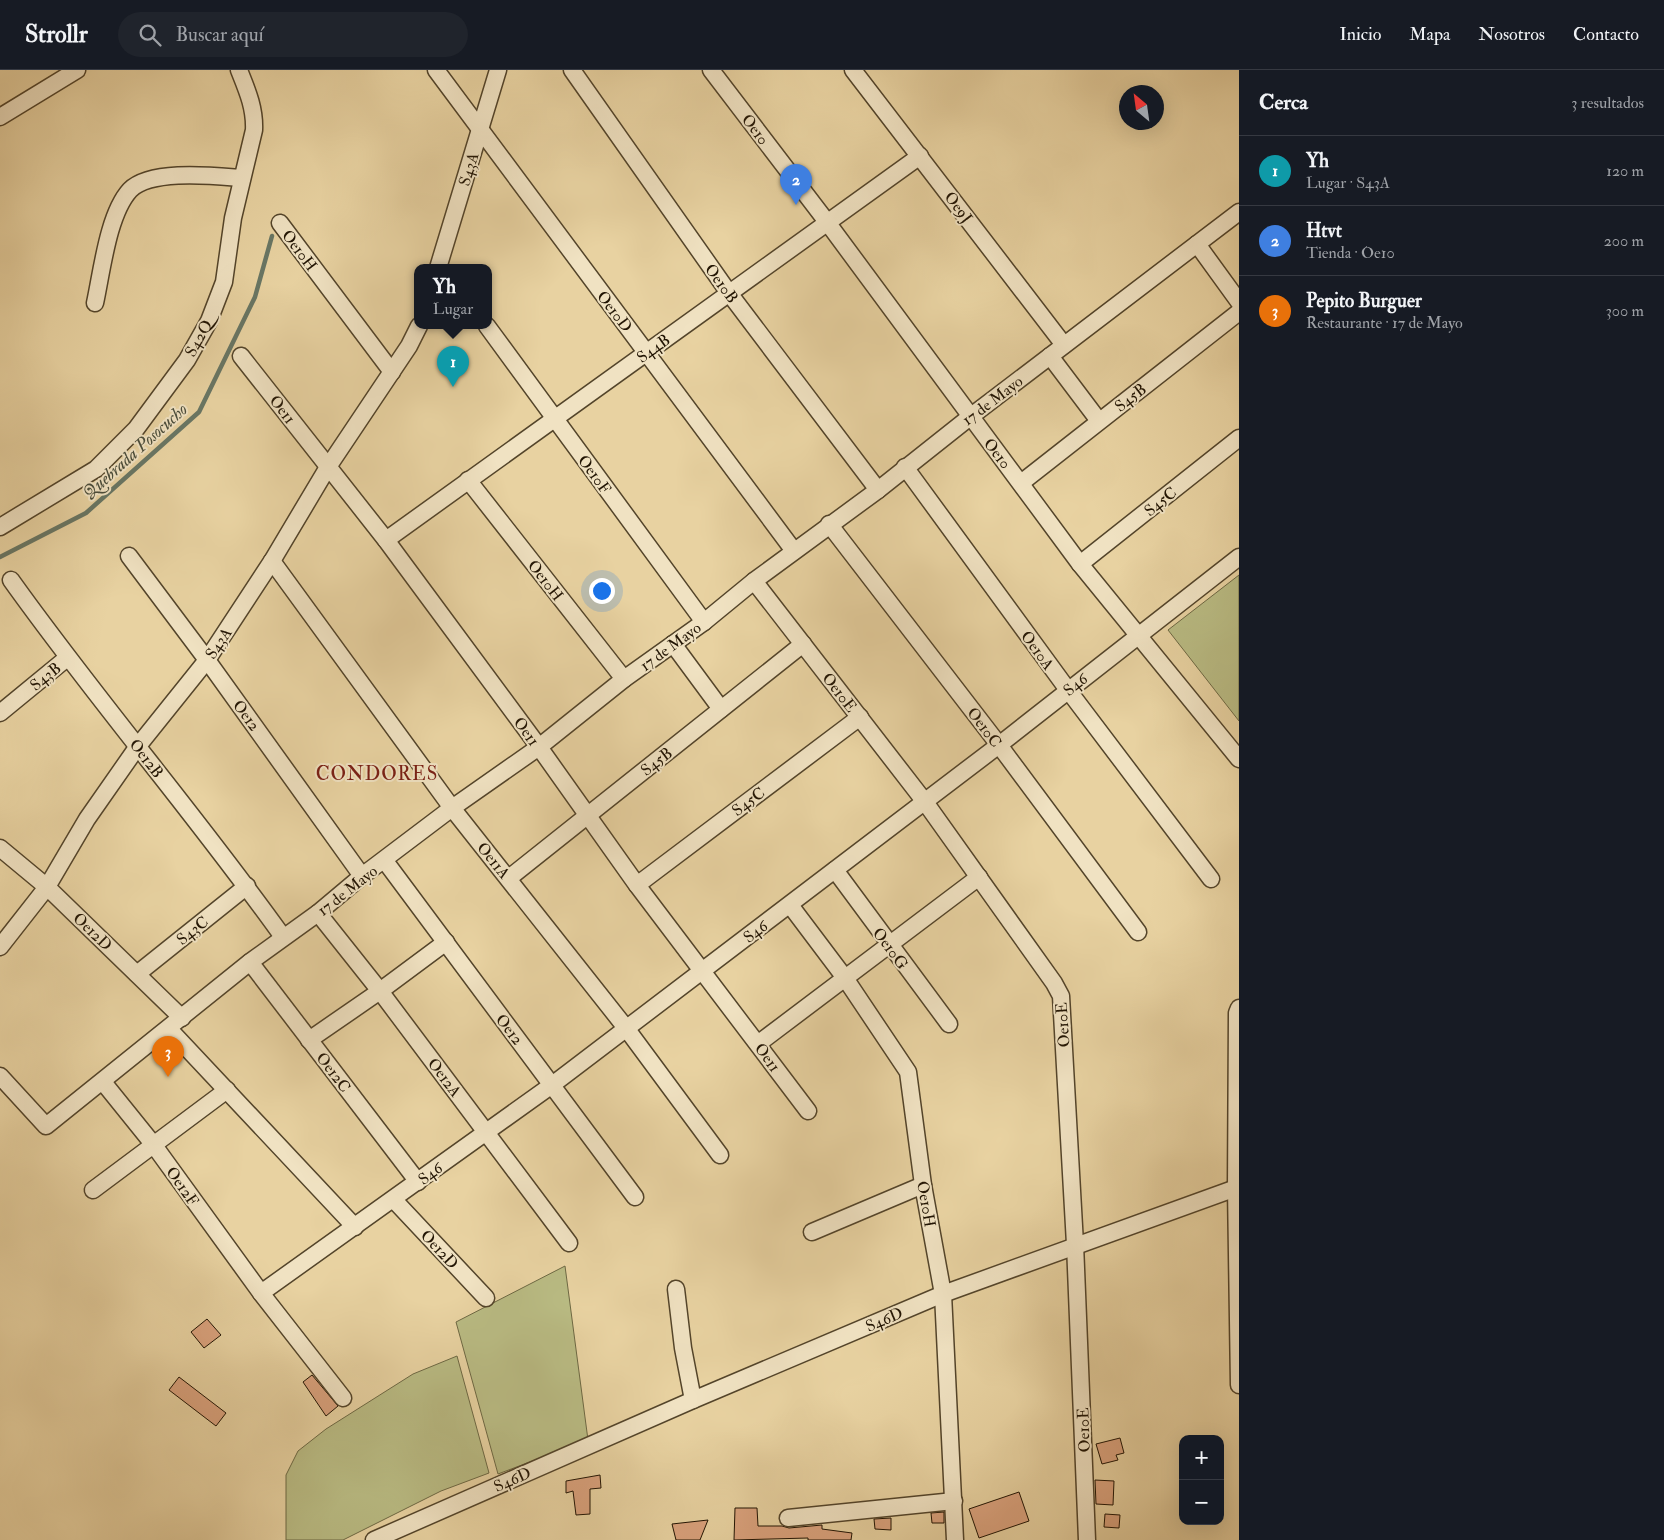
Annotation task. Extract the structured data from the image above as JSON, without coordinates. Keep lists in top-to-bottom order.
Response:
{
  "streets": {
    "street": [
      "Oe10",
      "S43A",
      "Oe9J",
      "Oe10H",
      "Oe10B",
      "Oe10D",
      "S42Q",
      "S44B",
      "S45B",
      "17 de Mayo",
      "Oe11",
      "Oe10F",
      "S45C",
      "Oe10A",
      "S43B",
      "S46",
      "Oe10E",
      "Oe12",
      "Oe10C",
      "Oe12B",
      "Oe11A",
      "S43C",
      "Oe12D",
      "Oe10G",
      "Oe12C",
      "Oe12A",
      "Oe12F",
      "S46D"
    ]
  },
  "crossings": [
    ["Oe10", "S44B"],
    ["Oe10", "S45B"],
    ["Oe10", "17 de Mayo"],
    ["Oe10", "S45C"],
    ["Oe10", "S46"],
    ["S43A", "Oe10H"],
    ["S43A", "Oe10D"],
    ["S43A", "Oe11"],
    ["S43A", "Oe12"],
    ["S43A", "Oe12B"],
    ["S43A", "Oe11A"],
    ["S43A", "Oe12D"],
    ["Oe9J", "S44B"],
    ["Oe9J", "17 de Mayo"],
    ["Oe10H", "S44B"],
    ["Oe10H", "17 de Mayo"],
    ["Oe10H", "S46"],
    ["Oe10H", "S46D"],
    ["Oe10B", "S44B"],
    ["Oe10B", "17 de Mayo"],
    ["Oe10D", "S44B"],
    ["Oe10D", "17 de Mayo"],
    ["S44B", "Oe11"],
    ["S44B", "Oe10F"],
    ["S45B", "Oe11"],
    ["S45B", "Oe10E"],
    ["S45B", "Oe11A"],
    ["17 de Mayo", "Oe11"],
    ["17 de Mayo", "Oe10F"],
    ["17 de Mayo", "Oe10A"],
    ["17 de Mayo", "Oe10E"],
    ["17 de Mayo", "Oe12"],
    ["17 de Mayo", "Oe10C"],
    ["17 de Mayo", "Oe12B"],
    ["17 de Mayo", "Oe11A"],
    ["17 de Mayo", "Oe12D"],
    ["17 de Mayo", "Oe12C"],
    ["17 de Mayo", "Oe12A"],
    ["17 de Mayo", "Oe12F"],
    ["Oe11", "S45C"],
    ["Oe11", "S46"],
    ["S45C", "Oe10E"],
    ["Oe10A", "S46"],
    ["S43B", "Oe12B"],
    ["S46", "Oe10E"],
    ["S46", "Oe12"],
    ["S46", "Oe10C"],
    ["S46", "Oe11A"],
    ["S46", "Oe12D"],
    ["S46", "Oe10G"],
    ["S46", "Oe12C"],
    ["S46", "Oe12A"],
    ["S46", "Oe12F"],
    ["Oe10E", "S46D"],
    ["Oe12B", "S43C"],
    ["S43C", "Oe12D"]
  ],
  "districts": ["CONDORES"],
  "water": ["Quebrada Posocucho"],
  "north": "top left",
  "page": {
    "header": "Strollr",
    "search": "Buscar aquí",
    "nav": [
      "Inicio",
      "Mapa",
      "Nosotros",
      "Contacto"
    ],
    "heading": ["Cerca", "3 resultados"],
    "list": [
      {
        "mark": "1",
        "name": "Yh",
        "note": "Lugar · S43A",
        "value": "120 m"
      },
      {
        "mark": "2",
        "name": "Htvt",
        "note": "Tienda · Oe10",
        "value": "200 m"
      },
      {
        "mark": "3",
        "name": "Pepito Burguer",
        "note": "Restaurante · 17 de Mayo",
        "value": "300 m"
      }
    ],
    "pins": ["2", "1", "3"],
    "popup": ["Yh", "Lugar"],
    "map_buttons": ["+", "−"]
  }
}
